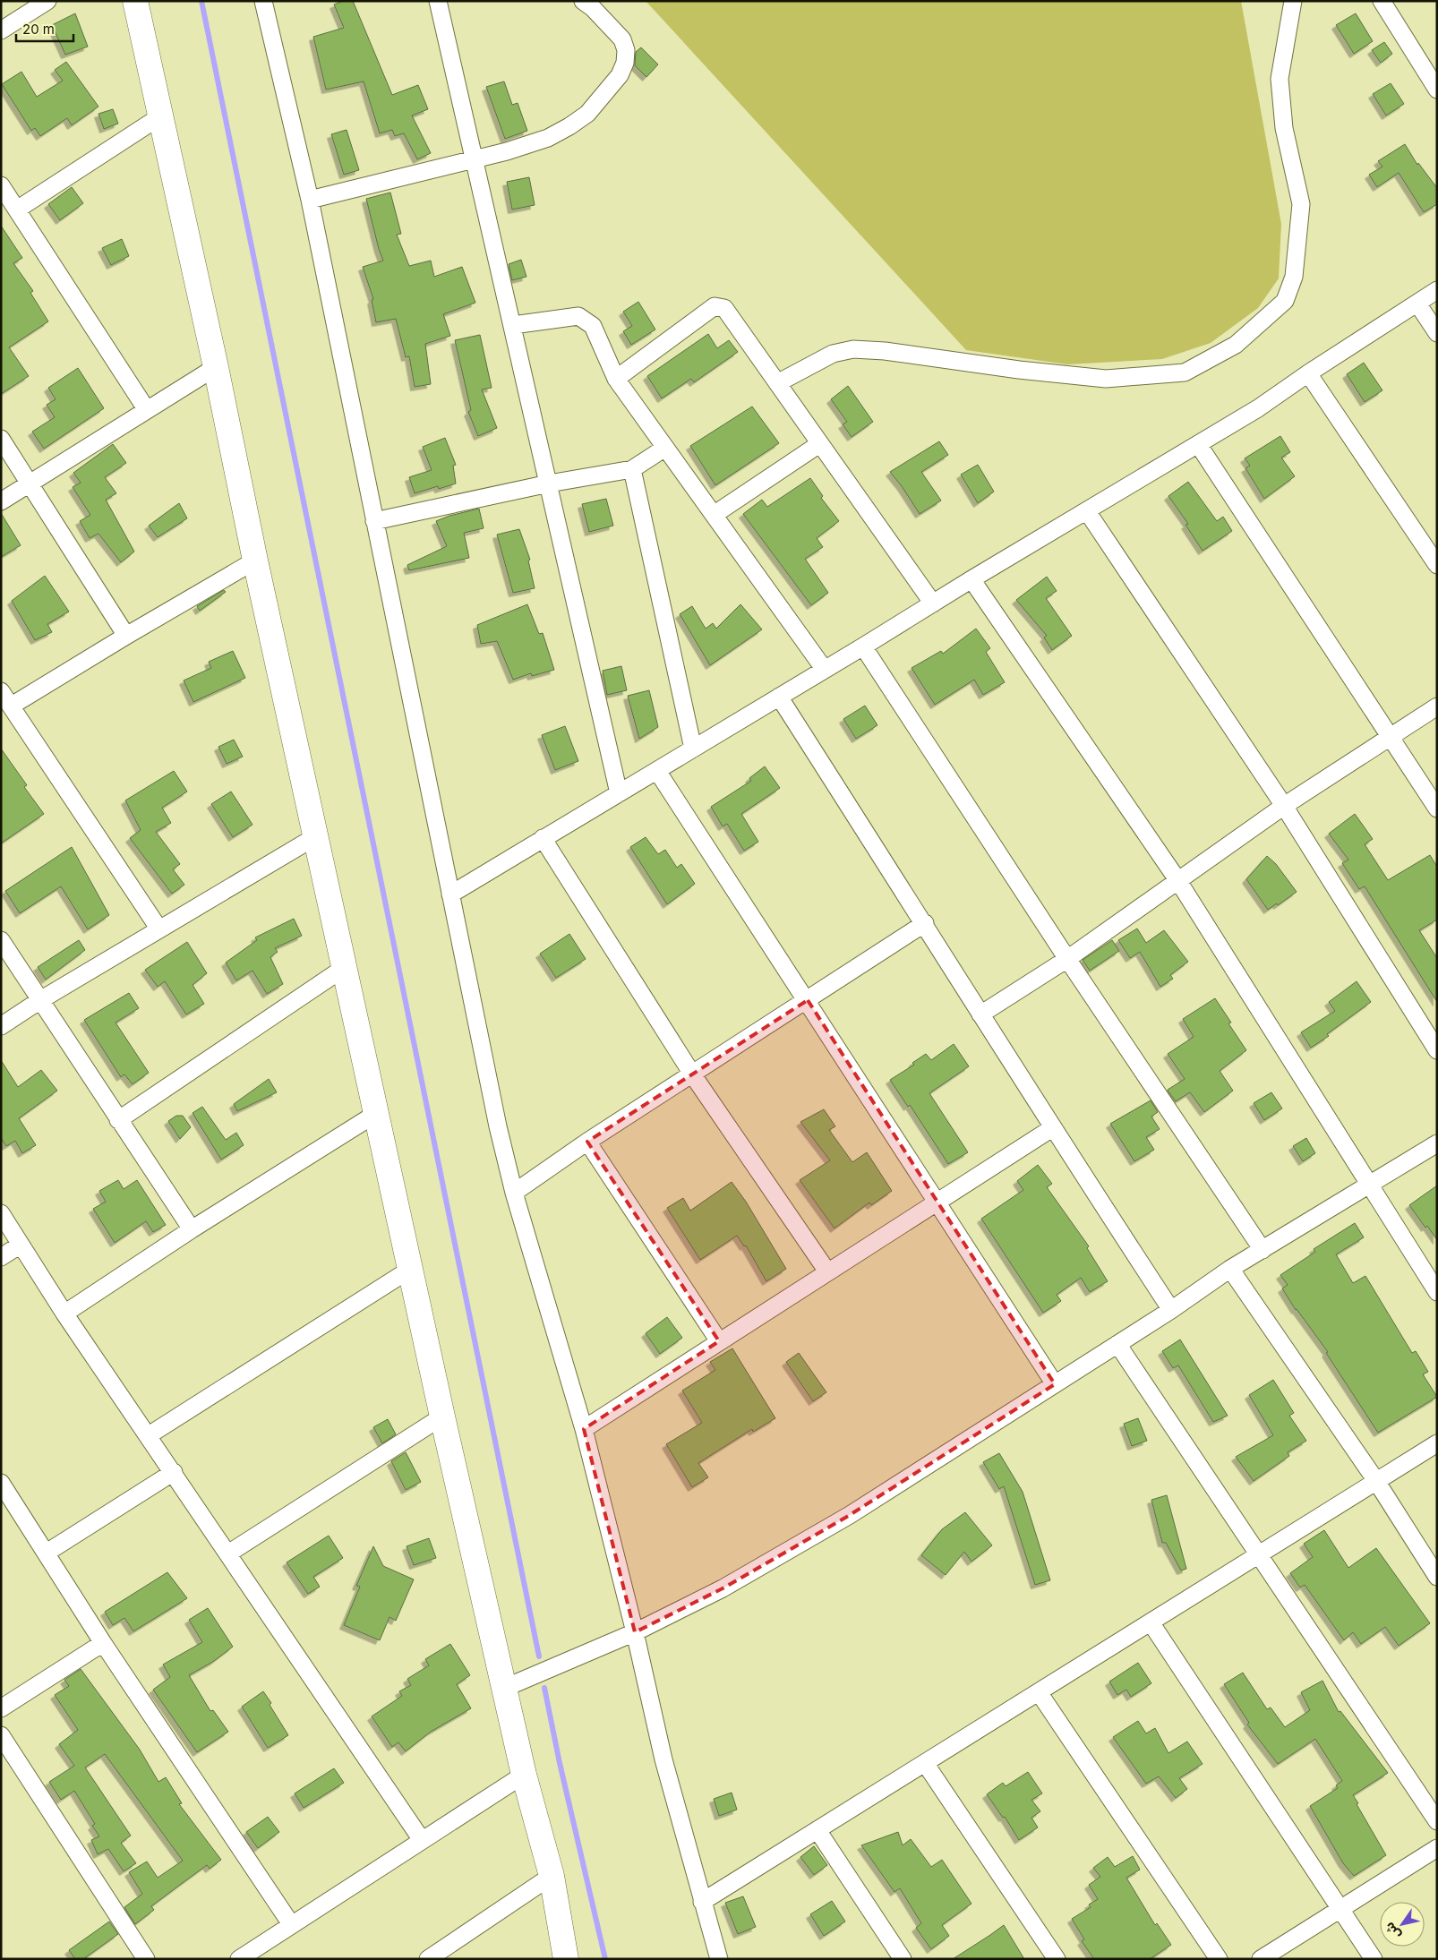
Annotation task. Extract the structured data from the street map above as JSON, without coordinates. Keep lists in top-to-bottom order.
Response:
{
  "scale_bar": "20 m",
  "north": "bottom left"
}
